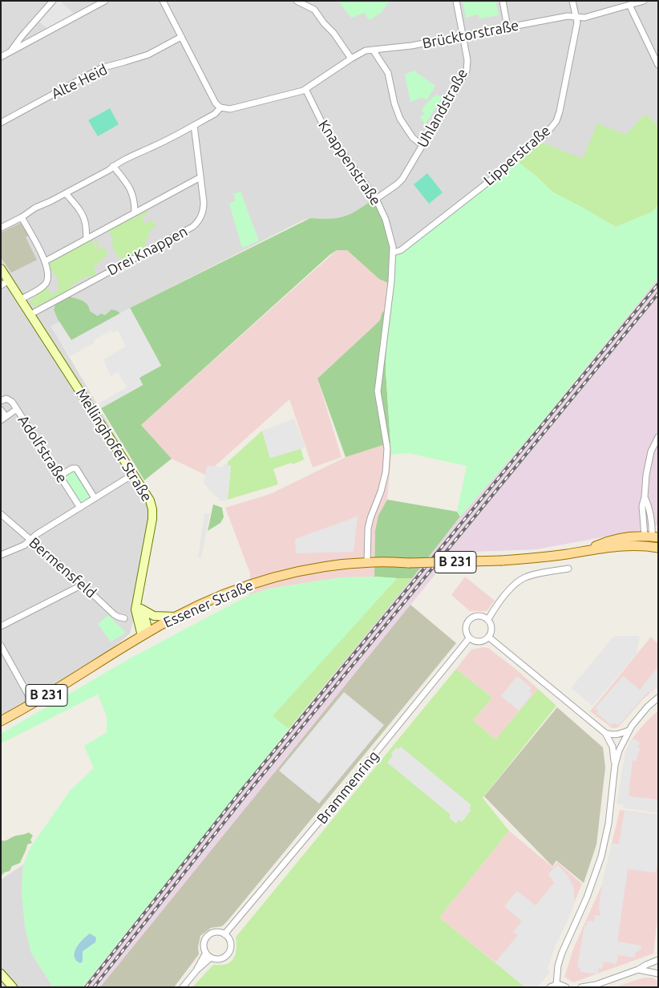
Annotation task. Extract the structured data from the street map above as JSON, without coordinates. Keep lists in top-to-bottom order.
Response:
{
  "streets": {
    "main road": ["Mellinghofer Straße", "B 231", "Essener Straße"],
    "street": [
      "Brücktorstraße",
      "Alte Heid",
      "Uhlandstraße",
      "Lipperstraße",
      "Knappenstraße",
      "Drei Knappen",
      "Adolfstraße",
      "Bermensfeld",
      "Brammenring"
    ]
  },
  "crossings": [
    ["Brücktorstraße", "Uhlandstraße"],
    ["Brücktorstraße", "Lipperstraße"],
    ["Brücktorstraße", "Knappenstraße"],
    ["Uhlandstraße", "Knappenstraße"],
    ["Lipperstraße", "Knappenstraße"],
    ["Knappenstraße", "Essener Straße"],
    ["Drei Knappen", "Mellinghofer Straße"],
    ["Mellinghofer Straße", "Essener Straße"]
  ]
}
